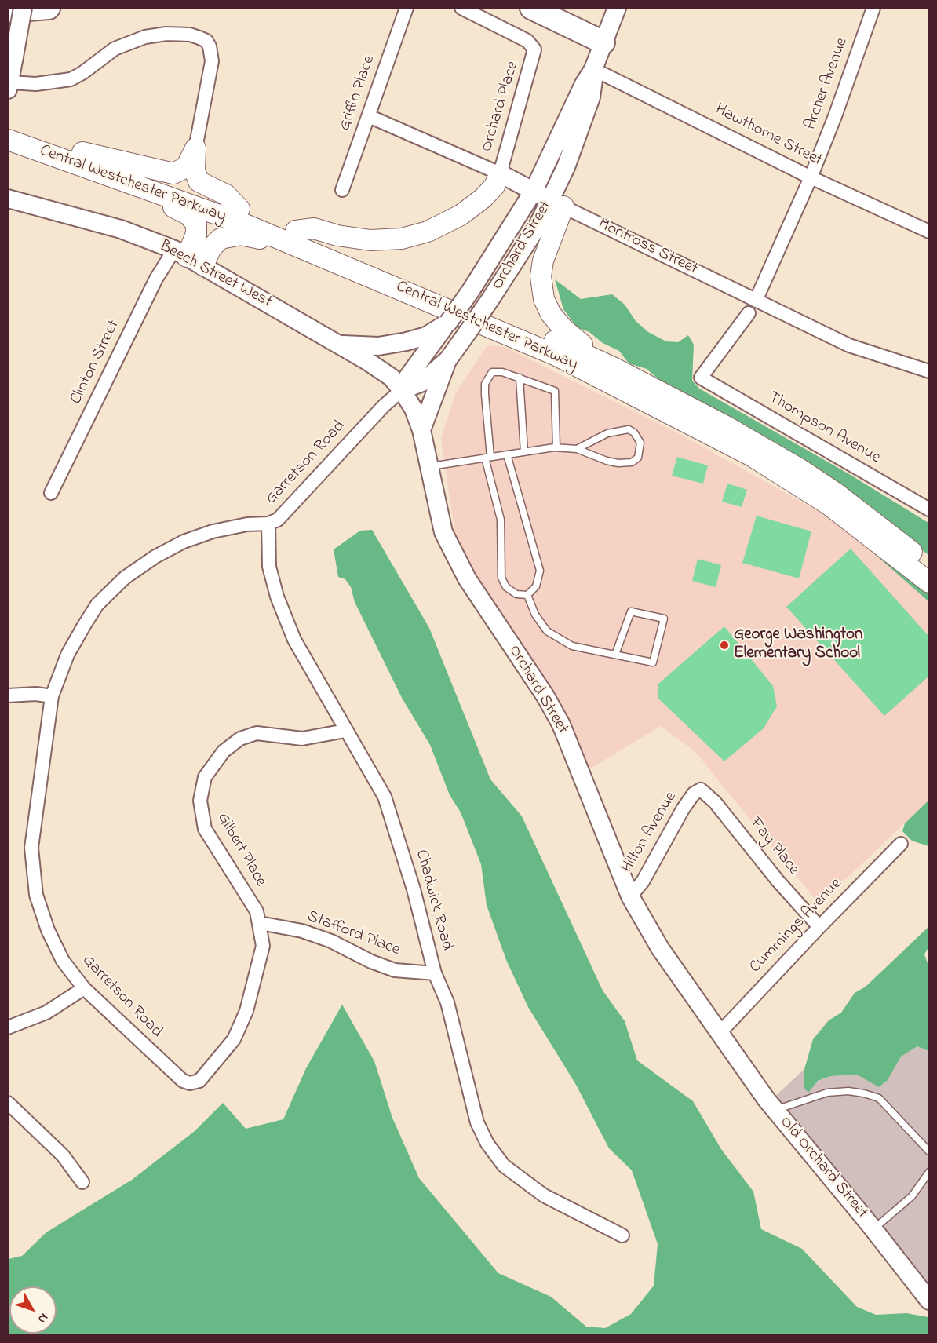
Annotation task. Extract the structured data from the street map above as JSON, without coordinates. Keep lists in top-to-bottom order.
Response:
{
  "streets": {
    "main road": ["Central Westchester Parkway"],
    "street": [
      "Archer Avenue",
      "Griffin Place",
      "Orchard Place",
      "Hawthorne Street",
      "Orchard Street",
      "Montross Street",
      "Beech Street West",
      "Clinton Street",
      "Thompson Avenue",
      "Garretson Road",
      "Hilton Avenue",
      "Fay Place",
      "Gilbert Place",
      "Chadwick Road",
      "Cummings Avenue",
      "Stafford Place",
      "Old Orchard Street"
    ]
  },
  "crossings": [
    ["Archer Avenue", "Hawthorne Street"],
    ["Archer Avenue", "Montross Street"],
    ["Griffin Place", "Montross Street"],
    ["Orchard Place", "Montross Street"],
    ["Hawthorne Street", "Orchard Street"],
    ["Orchard Street", "Montross Street"],
    ["Orchard Street", "Beech Street West"],
    ["Orchard Street", "Garretson Road"],
    ["Orchard Street", "Hilton Avenue"],
    ["Orchard Street", "Cummings Avenue"],
    ["Orchard Street", "Old Orchard Street"],
    ["Beech Street West", "Clinton Street"],
    ["Beech Street West", "Garretson Road"],
    ["Garretson Road", "Gilbert Place"],
    ["Garretson Road", "Chadwick Road"],
    ["Hilton Avenue", "Fay Place"],
    ["Fay Place", "Cummings Avenue"],
    ["Gilbert Place", "Chadwick Road"],
    ["Gilbert Place", "Stafford Place"],
    ["Chadwick Road", "Stafford Place"],
    ["Cummings Avenue", "Old Orchard Street"]
  ],
  "places": ["George Washington Elementary School"],
  "north": "bottom right"
}
